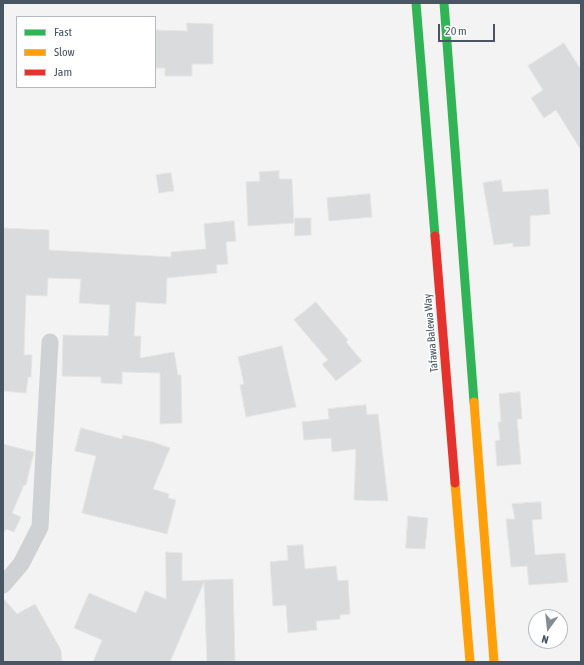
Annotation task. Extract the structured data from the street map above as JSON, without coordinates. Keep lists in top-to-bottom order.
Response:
{
  "streets": {
    "main road": ["Tafawa Balewa Way"]
  },
  "legend": ["Fast", "Slow", "Jam"],
  "scale_bar": "20 m",
  "north": "bottom"
}
